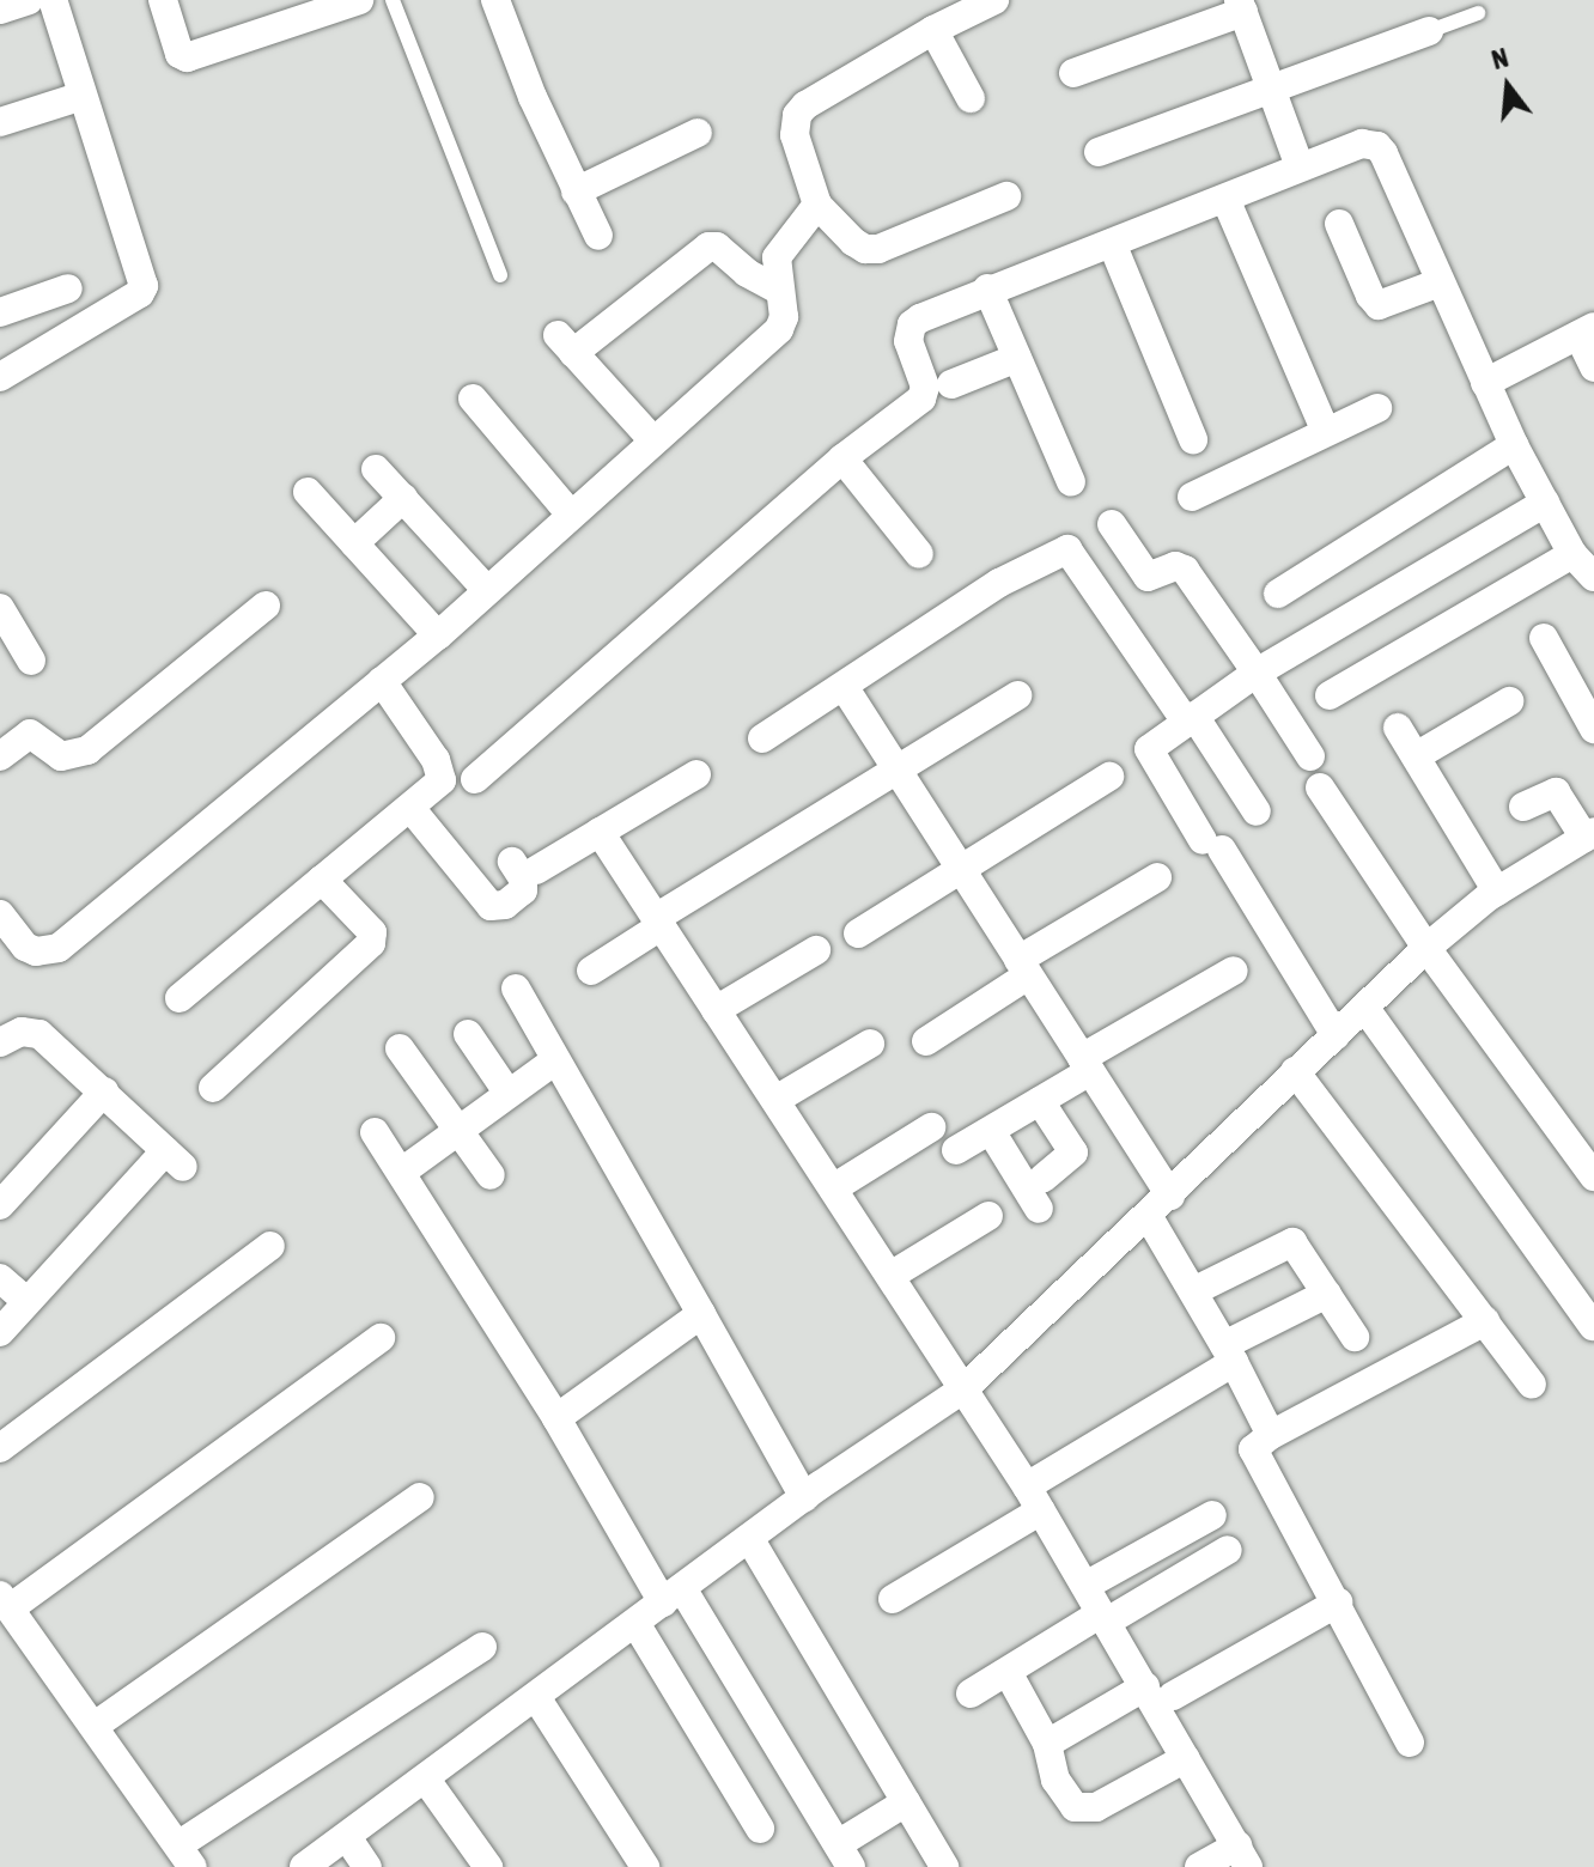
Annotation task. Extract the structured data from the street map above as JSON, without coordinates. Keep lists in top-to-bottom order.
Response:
{
  "north": "top"
}
